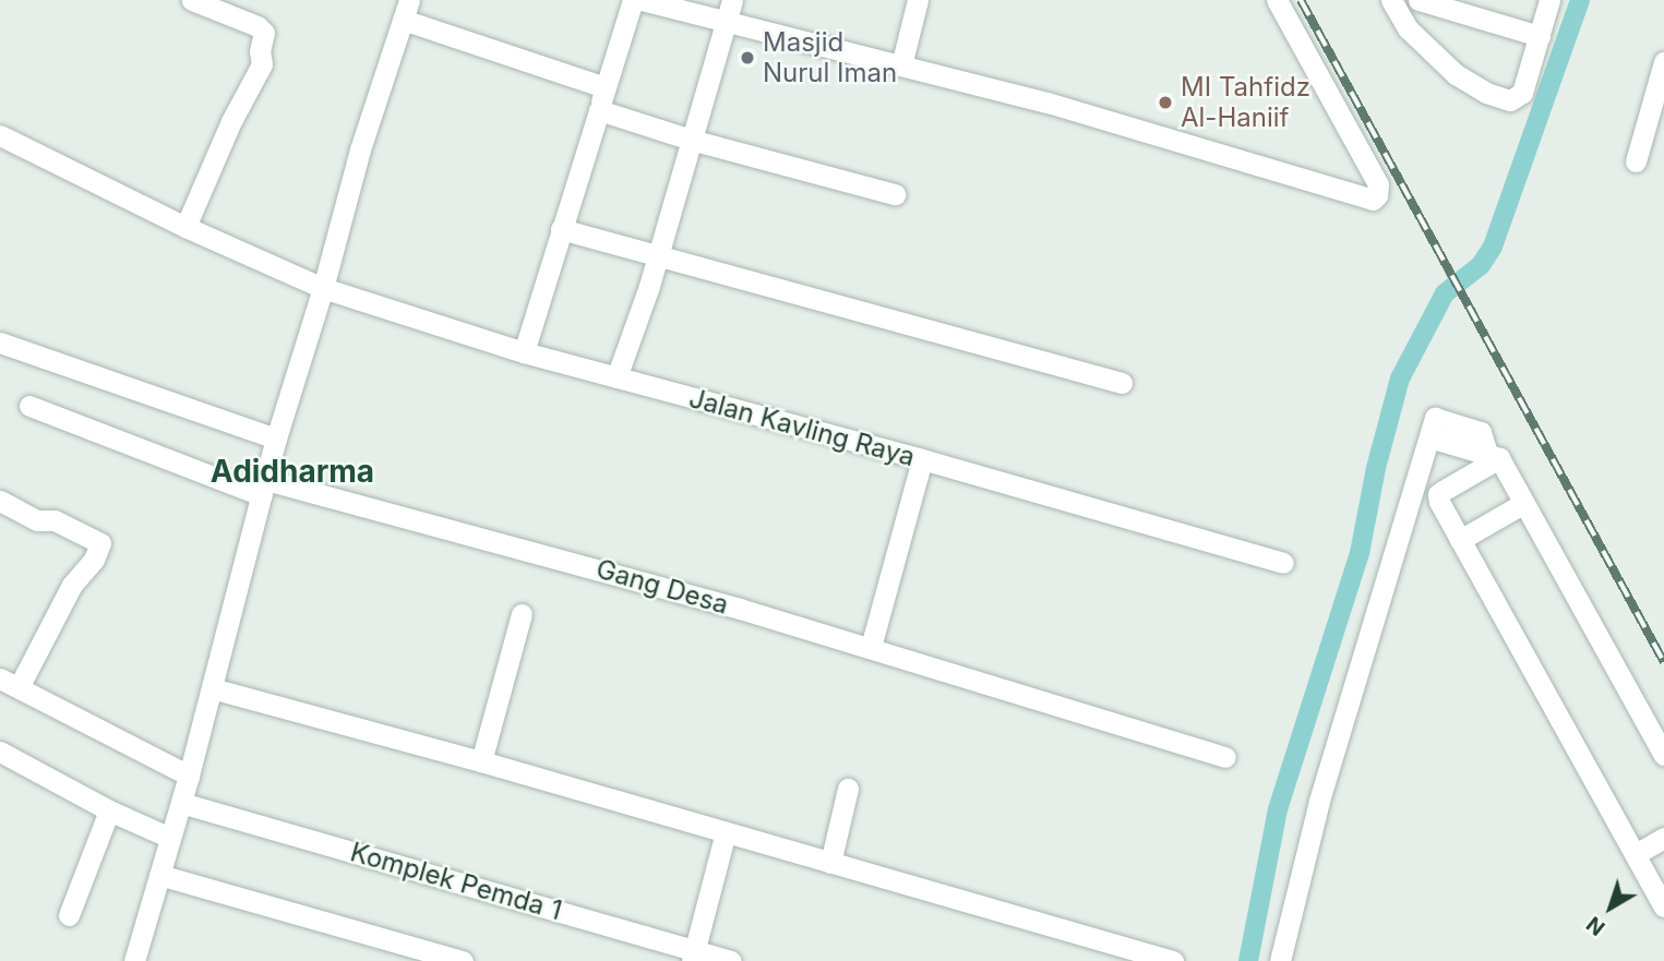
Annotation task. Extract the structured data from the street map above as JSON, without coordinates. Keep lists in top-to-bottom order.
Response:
{
  "streets": {
    "street": ["Jalan Kavling Raya", "Gang Desa", "Komplek Pemda 1"]
  },
  "districts": ["Adidharma"],
  "places": ["Masjid Nurul Iman", "MI Tahfidz Al-Haniif"],
  "north": "bottom left"
}
